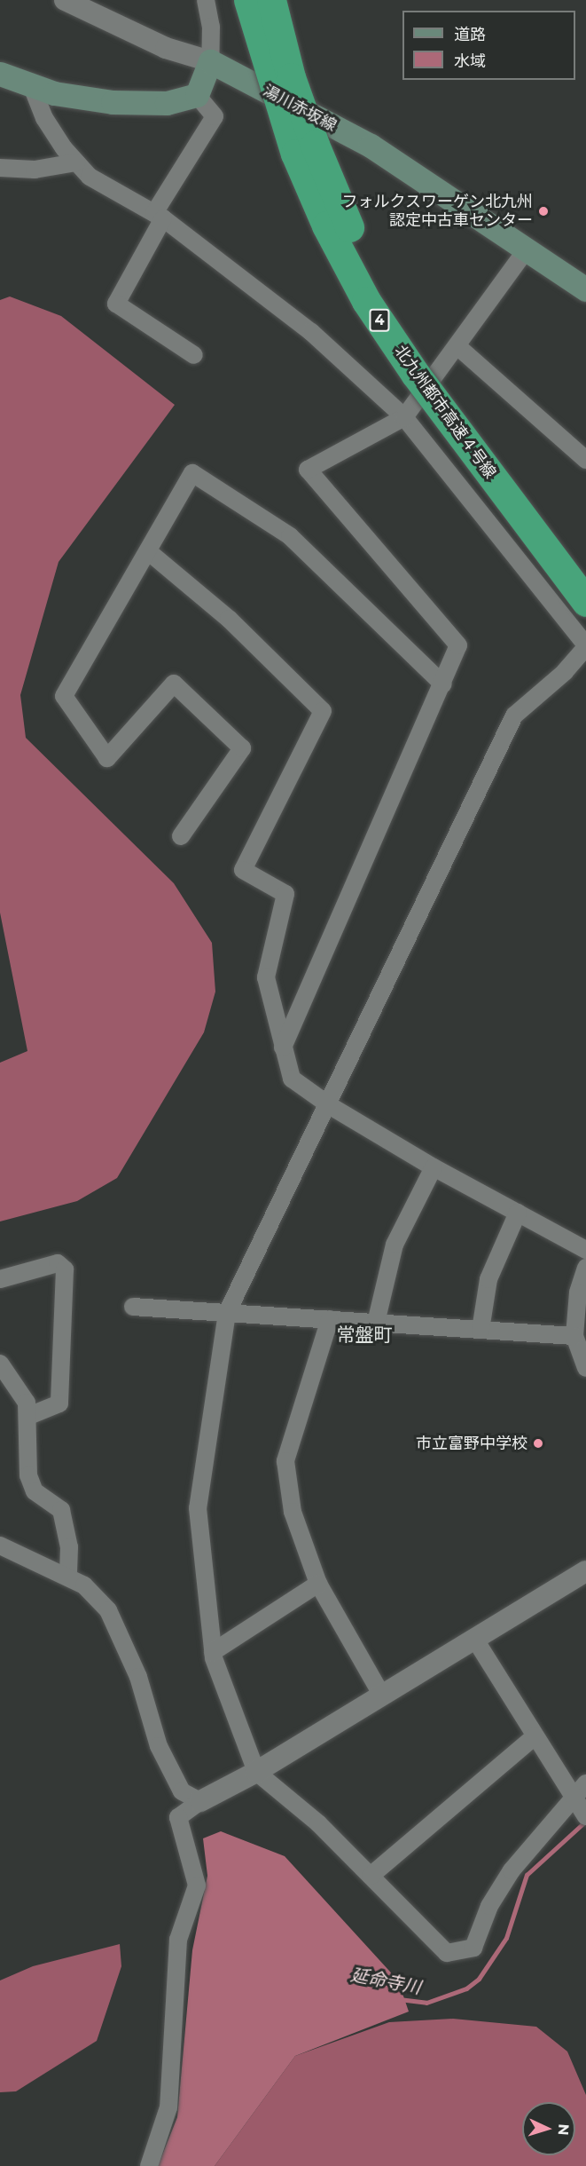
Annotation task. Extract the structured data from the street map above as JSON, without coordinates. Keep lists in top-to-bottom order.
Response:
{
  "streets": {
    "highway": ["4", "北九州都市高速４号線"],
    "main road": ["湯川赤坂線"]
  },
  "districts": ["常盤町"],
  "water": ["延命寺川"],
  "places": ["フォルクスワーゲン北九州 認定中古車センター", "市立富野中学校"],
  "legend": ["道路", "水域"],
  "north": "right"
}
